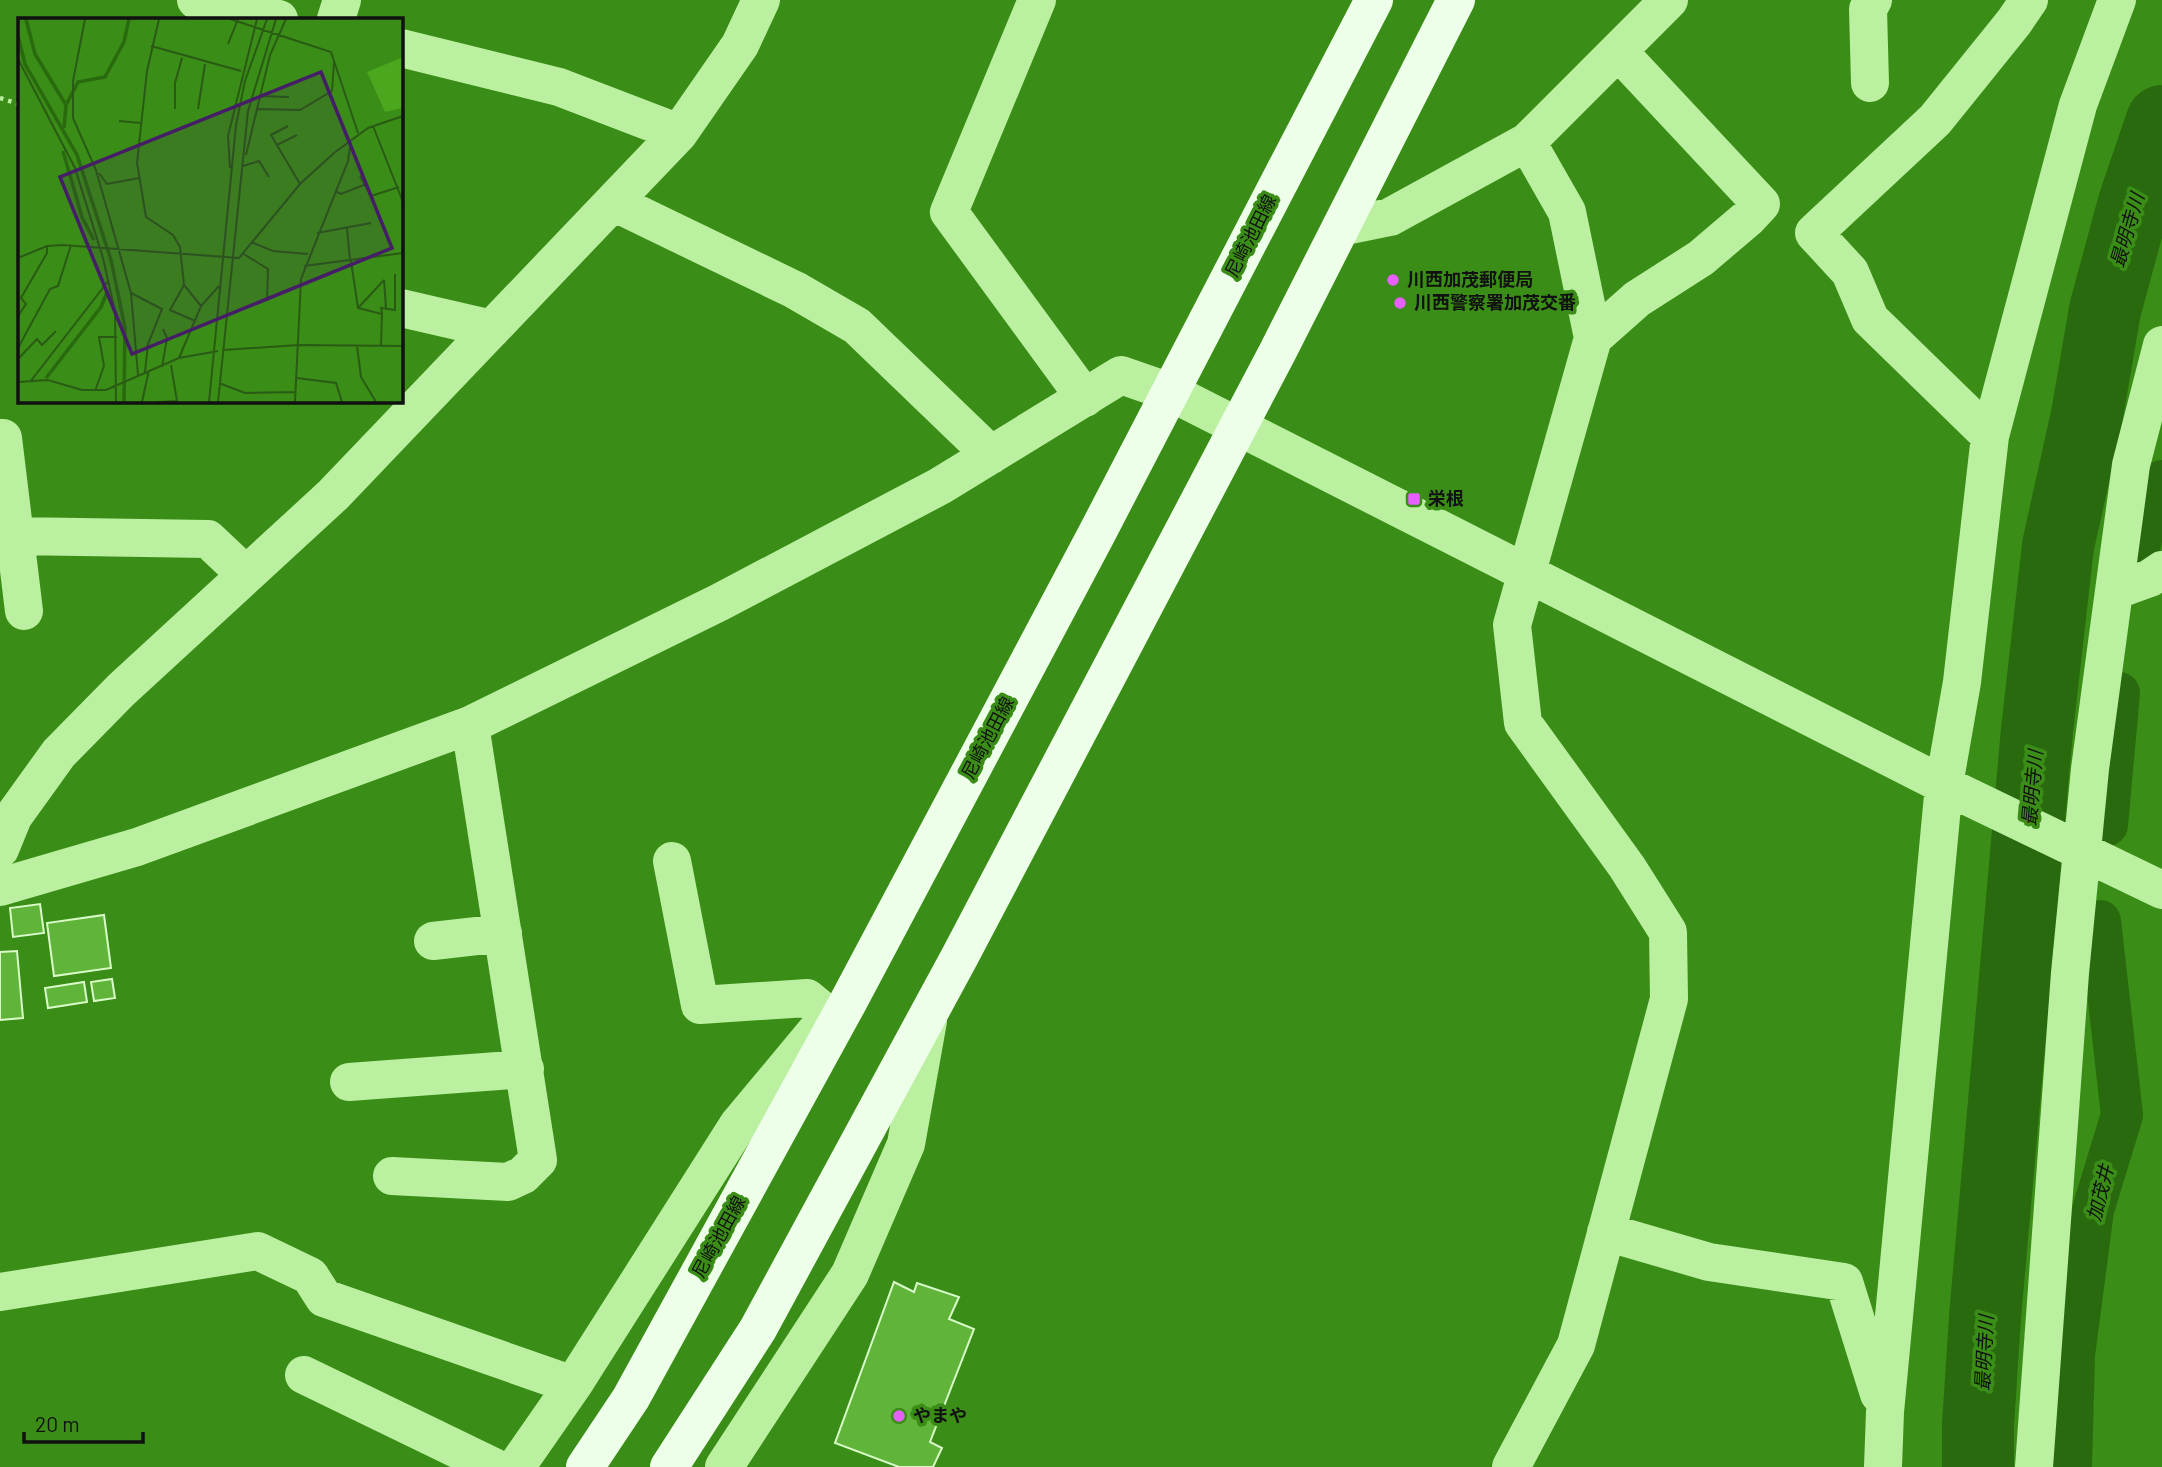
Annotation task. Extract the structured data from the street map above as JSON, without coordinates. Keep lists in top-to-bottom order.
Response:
{
  "streets": {
    "main road": ["尼崎池田線"]
  },
  "water": ["最明寺川", "加茂井"],
  "places": {
    "other": ["川西加茂郵便局", "川西警察署加茂交番", "やまや"],
    "transit": ["栄根"]
  },
  "scale_bar": "20 m"
}
